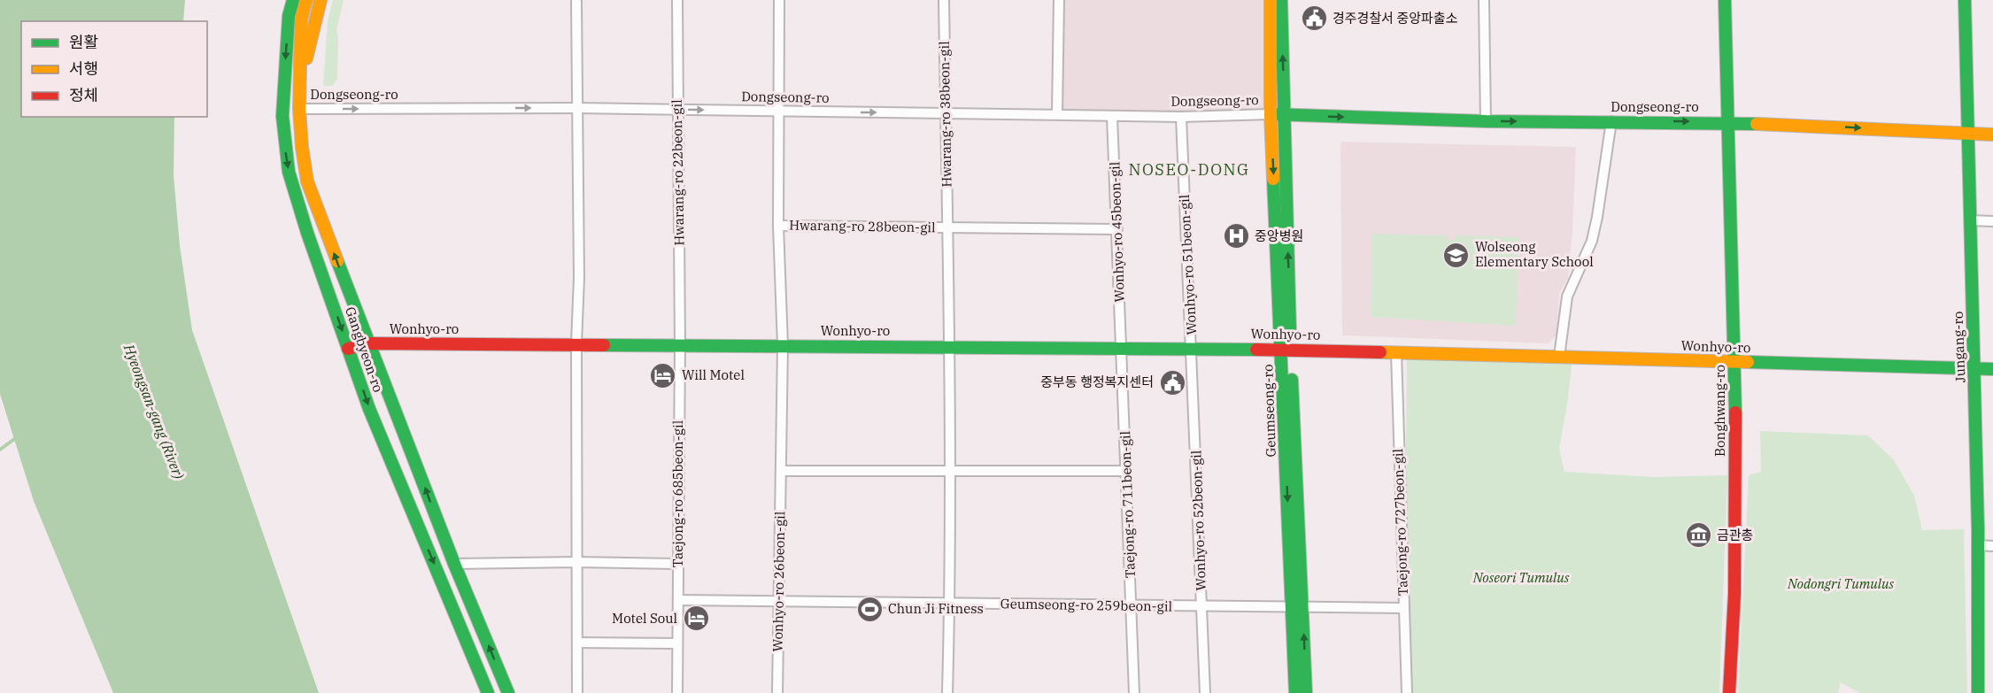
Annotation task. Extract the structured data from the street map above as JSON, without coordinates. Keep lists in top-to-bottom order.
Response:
{
  "streets": {
    "street": [
      "Dongseong-ro",
      "Hwarang-ro 38beon-gil",
      "Hwarang-ro 22beon-gil",
      "Hwarang-ro 28beon-gil",
      "Wonhyo-ro 45beon-gil",
      "Wonhyo-ro 51beon-gil",
      "Wonhyo-ro",
      "Jungang-ro",
      "Gangbyeon-ro",
      "Geumseong-ro",
      "Bonghwang-ro",
      "Taejong-ro 685beon-gil",
      "Taejong-ro 711beon-gil",
      "Wonhyo-ro 52beon-gil",
      "Taejong-ro 727beon-gil",
      "Wonhyo-ro 26beon-gil",
      "Geumseong-ro 259beon-gil"
    ]
  },
  "crossings": [
    ["Dongseong-ro", "Hwarang-ro 38beon-gil"],
    ["Dongseong-ro", "Hwarang-ro 22beon-gil"],
    ["Dongseong-ro", "Hwarang-ro 28beon-gil"],
    ["Dongseong-ro", "Wonhyo-ro 45beon-gil"],
    ["Dongseong-ro", "Wonhyo-ro 51beon-gil"],
    ["Dongseong-ro", "Jungang-ro"],
    ["Dongseong-ro", "Gangbyeon-ro"],
    ["Dongseong-ro", "Geumseong-ro"],
    ["Dongseong-ro", "Bonghwang-ro"],
    ["Hwarang-ro 38beon-gil", "Hwarang-ro 28beon-gil"],
    ["Hwarang-ro 38beon-gil", "Wonhyo-ro"],
    ["Hwarang-ro 38beon-gil", "Geumseong-ro 259beon-gil"],
    ["Hwarang-ro 22beon-gil", "Wonhyo-ro"],
    ["Hwarang-ro 22beon-gil", "Taejong-ro 685beon-gil"],
    ["Hwarang-ro 28beon-gil", "Wonhyo-ro"],
    ["Hwarang-ro 28beon-gil", "Wonhyo-ro 26beon-gil"],
    ["Wonhyo-ro 45beon-gil", "Wonhyo-ro"],
    ["Wonhyo-ro 45beon-gil", "Taejong-ro 711beon-gil"],
    ["Wonhyo-ro 51beon-gil", "Wonhyo-ro"],
    ["Wonhyo-ro 51beon-gil", "Wonhyo-ro 52beon-gil"],
    ["Wonhyo-ro", "Jungang-ro"],
    ["Wonhyo-ro", "Gangbyeon-ro"],
    ["Wonhyo-ro", "Geumseong-ro"],
    ["Wonhyo-ro", "Bonghwang-ro"],
    ["Wonhyo-ro", "Taejong-ro 685beon-gil"],
    ["Wonhyo-ro", "Taejong-ro 711beon-gil"],
    ["Wonhyo-ro", "Wonhyo-ro 52beon-gil"],
    ["Wonhyo-ro", "Taejong-ro 727beon-gil"],
    ["Wonhyo-ro", "Wonhyo-ro 26beon-gil"],
    ["Geumseong-ro", "Geumseong-ro 259beon-gil"],
    ["Taejong-ro 685beon-gil", "Geumseong-ro 259beon-gil"],
    ["Taejong-ro 711beon-gil", "Geumseong-ro 259beon-gil"],
    ["Wonhyo-ro 52beon-gil", "Geumseong-ro 259beon-gil"],
    ["Wonhyo-ro 26beon-gil", "Geumseong-ro 259beon-gil"]
  ],
  "one_way": ["Dongseong-ro"],
  "districts": ["NOSEO-DONG"],
  "water": ["Hyeongsan-gang (River)"],
  "parks": ["Noseori Tumulus", "Nodongri Tumulus"],
  "places": {
    "public building": ["경주경찰서 중앙파출소", "중부동 행정복지센터"],
    "hospital": ["중앙병원"],
    "school or university": ["Wolseong Elementary School"],
    "hotel": ["Will Motel", "Motel Soul"],
    "museum": ["금관총"],
    "sports": ["Chun Ji Fitness"]
  },
  "legend": ["원활", "서행", "정체"]
}
